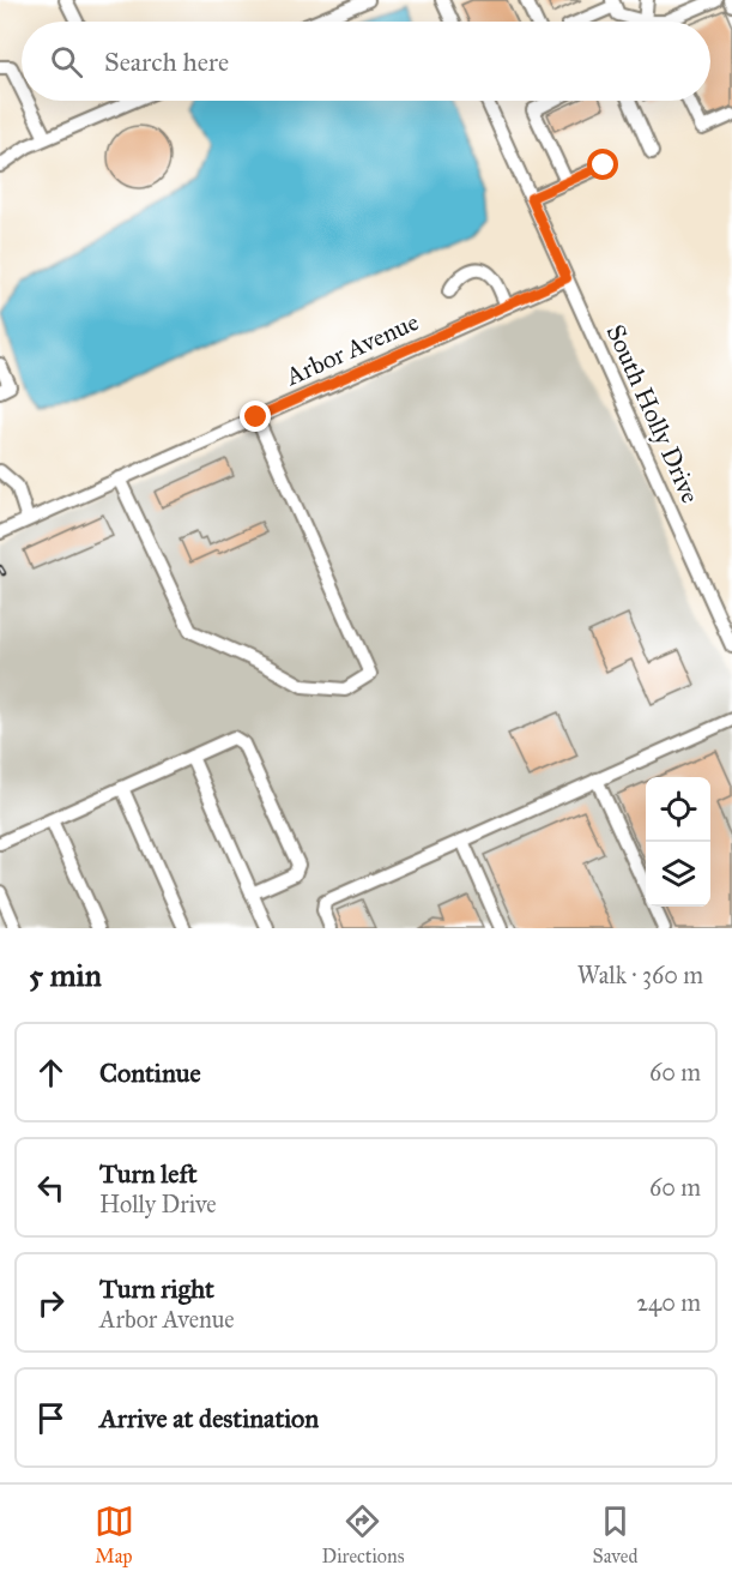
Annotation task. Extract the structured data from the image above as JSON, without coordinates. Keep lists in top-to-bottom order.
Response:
{
  "streets": {
    "street": ["Arbor Avenue", "South Holly Drive"]
  },
  "crossings": [
    ["Arbor Avenue", "South Holly Drive"]
  ],
  "page": {
    "search": "Search here",
    "heading": ["5 min", "Walk · 360 m"],
    "list": [
      ["Continue", "60 m"],
      ["Turn left", "Holly Drive", "60 m"],
      ["Turn right", "Arbor Avenue", "240 m"],
      "Arrive at destination"
    ],
    "nav": ["Map", "Directions", "Saved"]
  }
}
